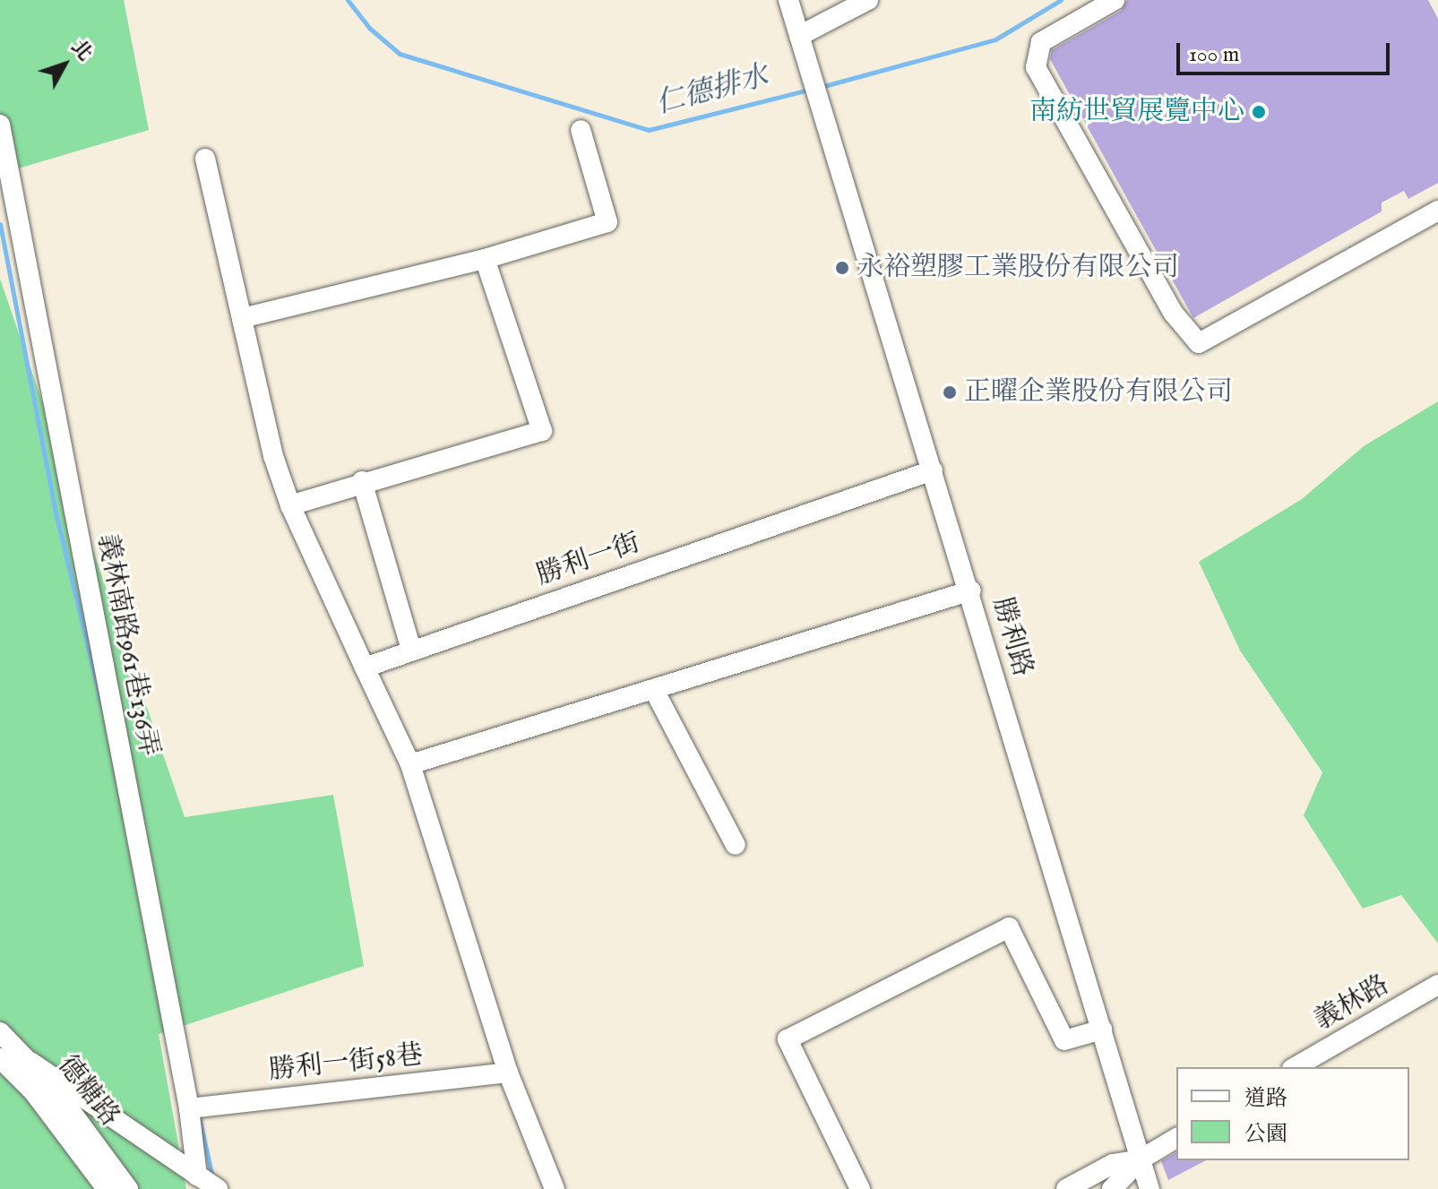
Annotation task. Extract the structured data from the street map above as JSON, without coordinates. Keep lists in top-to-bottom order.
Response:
{
  "streets": {
    "street": [
      "勝利一街",
      "勝利路",
      "義林南路961巷136弄",
      "義林路",
      "勝利一街58巷",
      "德糖路"
    ]
  },
  "crossings": [
    ["勝利一街", "勝利路"],
    ["義林南路961巷136弄", "勝利一街58巷"]
  ],
  "water": ["仁德排水"],
  "places": ["南紡世貿展覽中心", "永裕塑膠工業股份有限公司", "正曜企業股份有限公司"],
  "legend": ["道路", "公園"],
  "scale_bar": "100 m",
  "north": "top right"
}
